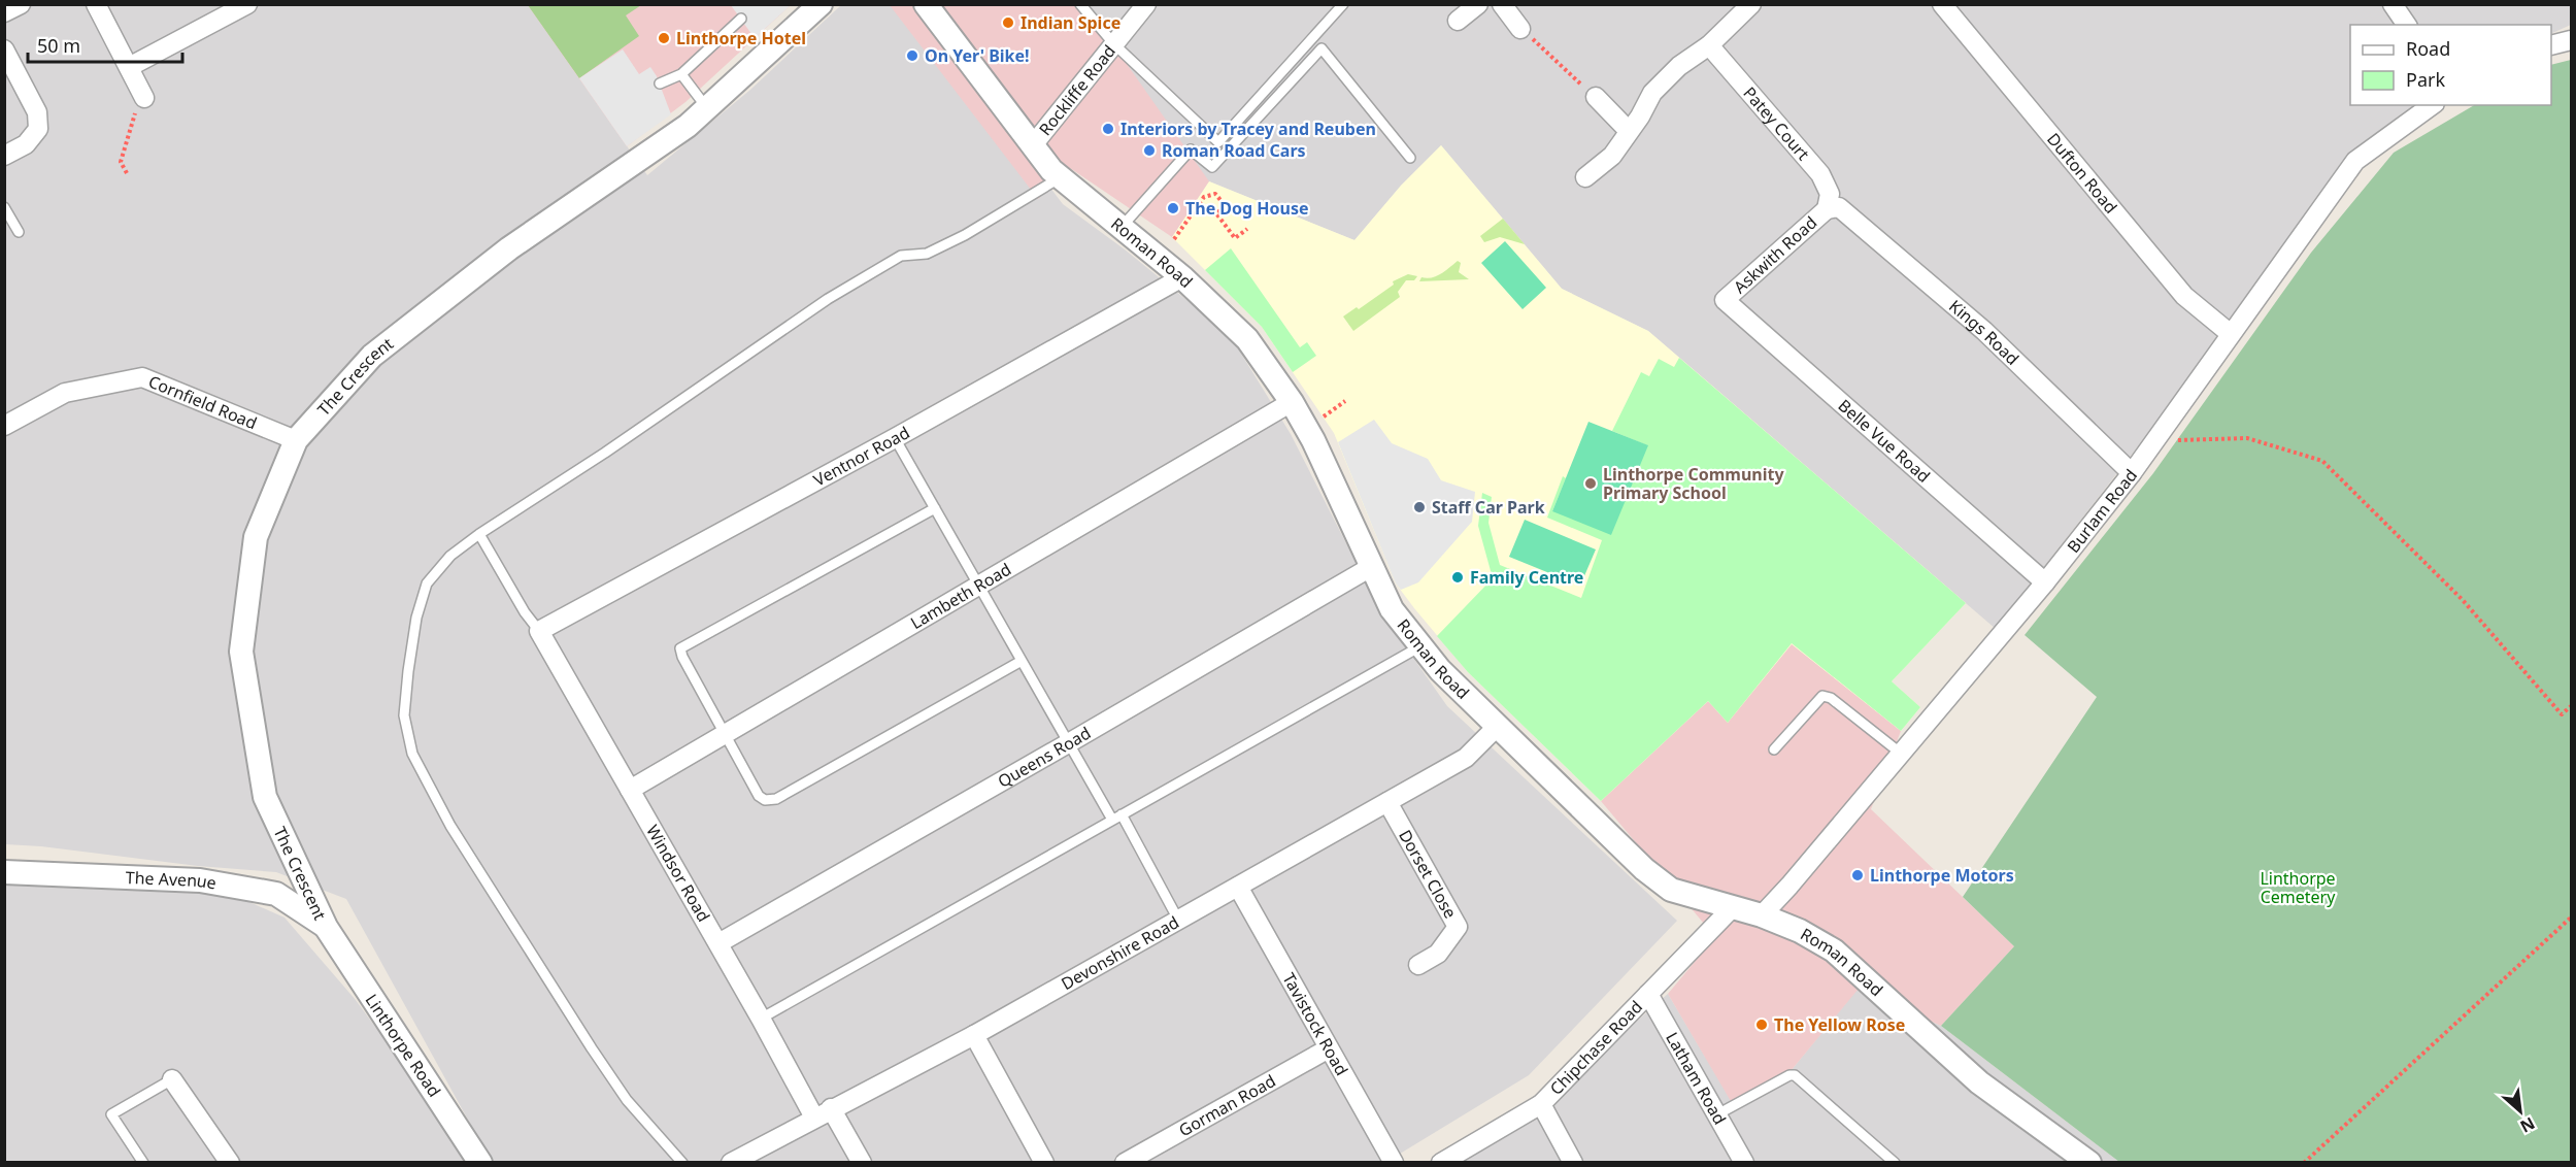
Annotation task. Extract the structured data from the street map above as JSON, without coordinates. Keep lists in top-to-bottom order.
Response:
{
  "streets": {
    "street": [
      "Rockliffe Road",
      "Patey Court",
      "Dufton Road",
      "Roman Road",
      "Askwith Road",
      "Kings Road",
      "The Crescent",
      "Cornfield Road",
      "Belle Vue Road",
      "Ventnor Road",
      "Burlam Road",
      "Lambeth Road",
      "Queens Road",
      "Windsor Road",
      "Dorset Close",
      "The Avenue",
      "Devonshire Road",
      "Tavistock Road",
      "Linthorpe Road",
      "Chipchase Road",
      "Latham Road",
      "Gorman Road"
    ]
  },
  "crossings": [
    ["Rockliffe Road", "Roman Road"],
    ["Patey Court", "Askwith Road"],
    ["Patey Court", "Kings Road"],
    ["Dufton Road", "Burlam Road"],
    ["Roman Road", "Ventnor Road"],
    ["Roman Road", "Burlam Road"],
    ["Roman Road", "Lambeth Road"],
    ["Roman Road", "Queens Road"],
    ["Roman Road", "Devonshire Road"],
    ["Roman Road", "Chipchase Road"],
    ["Askwith Road", "Kings Road"],
    ["Askwith Road", "Belle Vue Road"],
    ["Kings Road", "Burlam Road"],
    ["The Crescent", "Cornfield Road"],
    ["The Crescent", "The Avenue"],
    ["The Crescent", "Linthorpe Road"],
    ["Belle Vue Road", "Burlam Road"],
    ["Ventnor Road", "Windsor Road"],
    ["Lambeth Road", "Windsor Road"],
    ["Queens Road", "Windsor Road"],
    ["Windsor Road", "Devonshire Road"],
    ["Dorset Close", "Devonshire Road"],
    ["The Avenue", "Linthorpe Road"],
    ["Devonshire Road", "Tavistock Road"],
    ["Tavistock Road", "Gorman Road"],
    ["Chipchase Road", "Latham Road"]
  ],
  "parks": ["Linthorpe Cemetery"],
  "places": [
    "Indian Spice",
    "Linthorpe Hotel",
    "On Yer' Bike!",
    "Interiors by Tracey and Reuben",
    "Roman Road Cars",
    "The Dog House",
    "Linthorpe Community Primary School",
    "Staff Car Park",
    "Family Centre",
    "Linthorpe Motors",
    "The Yellow Rose"
  ],
  "legend": ["Road", "Park"],
  "scale_bar": "50 m",
  "north": "bottom right"
}
